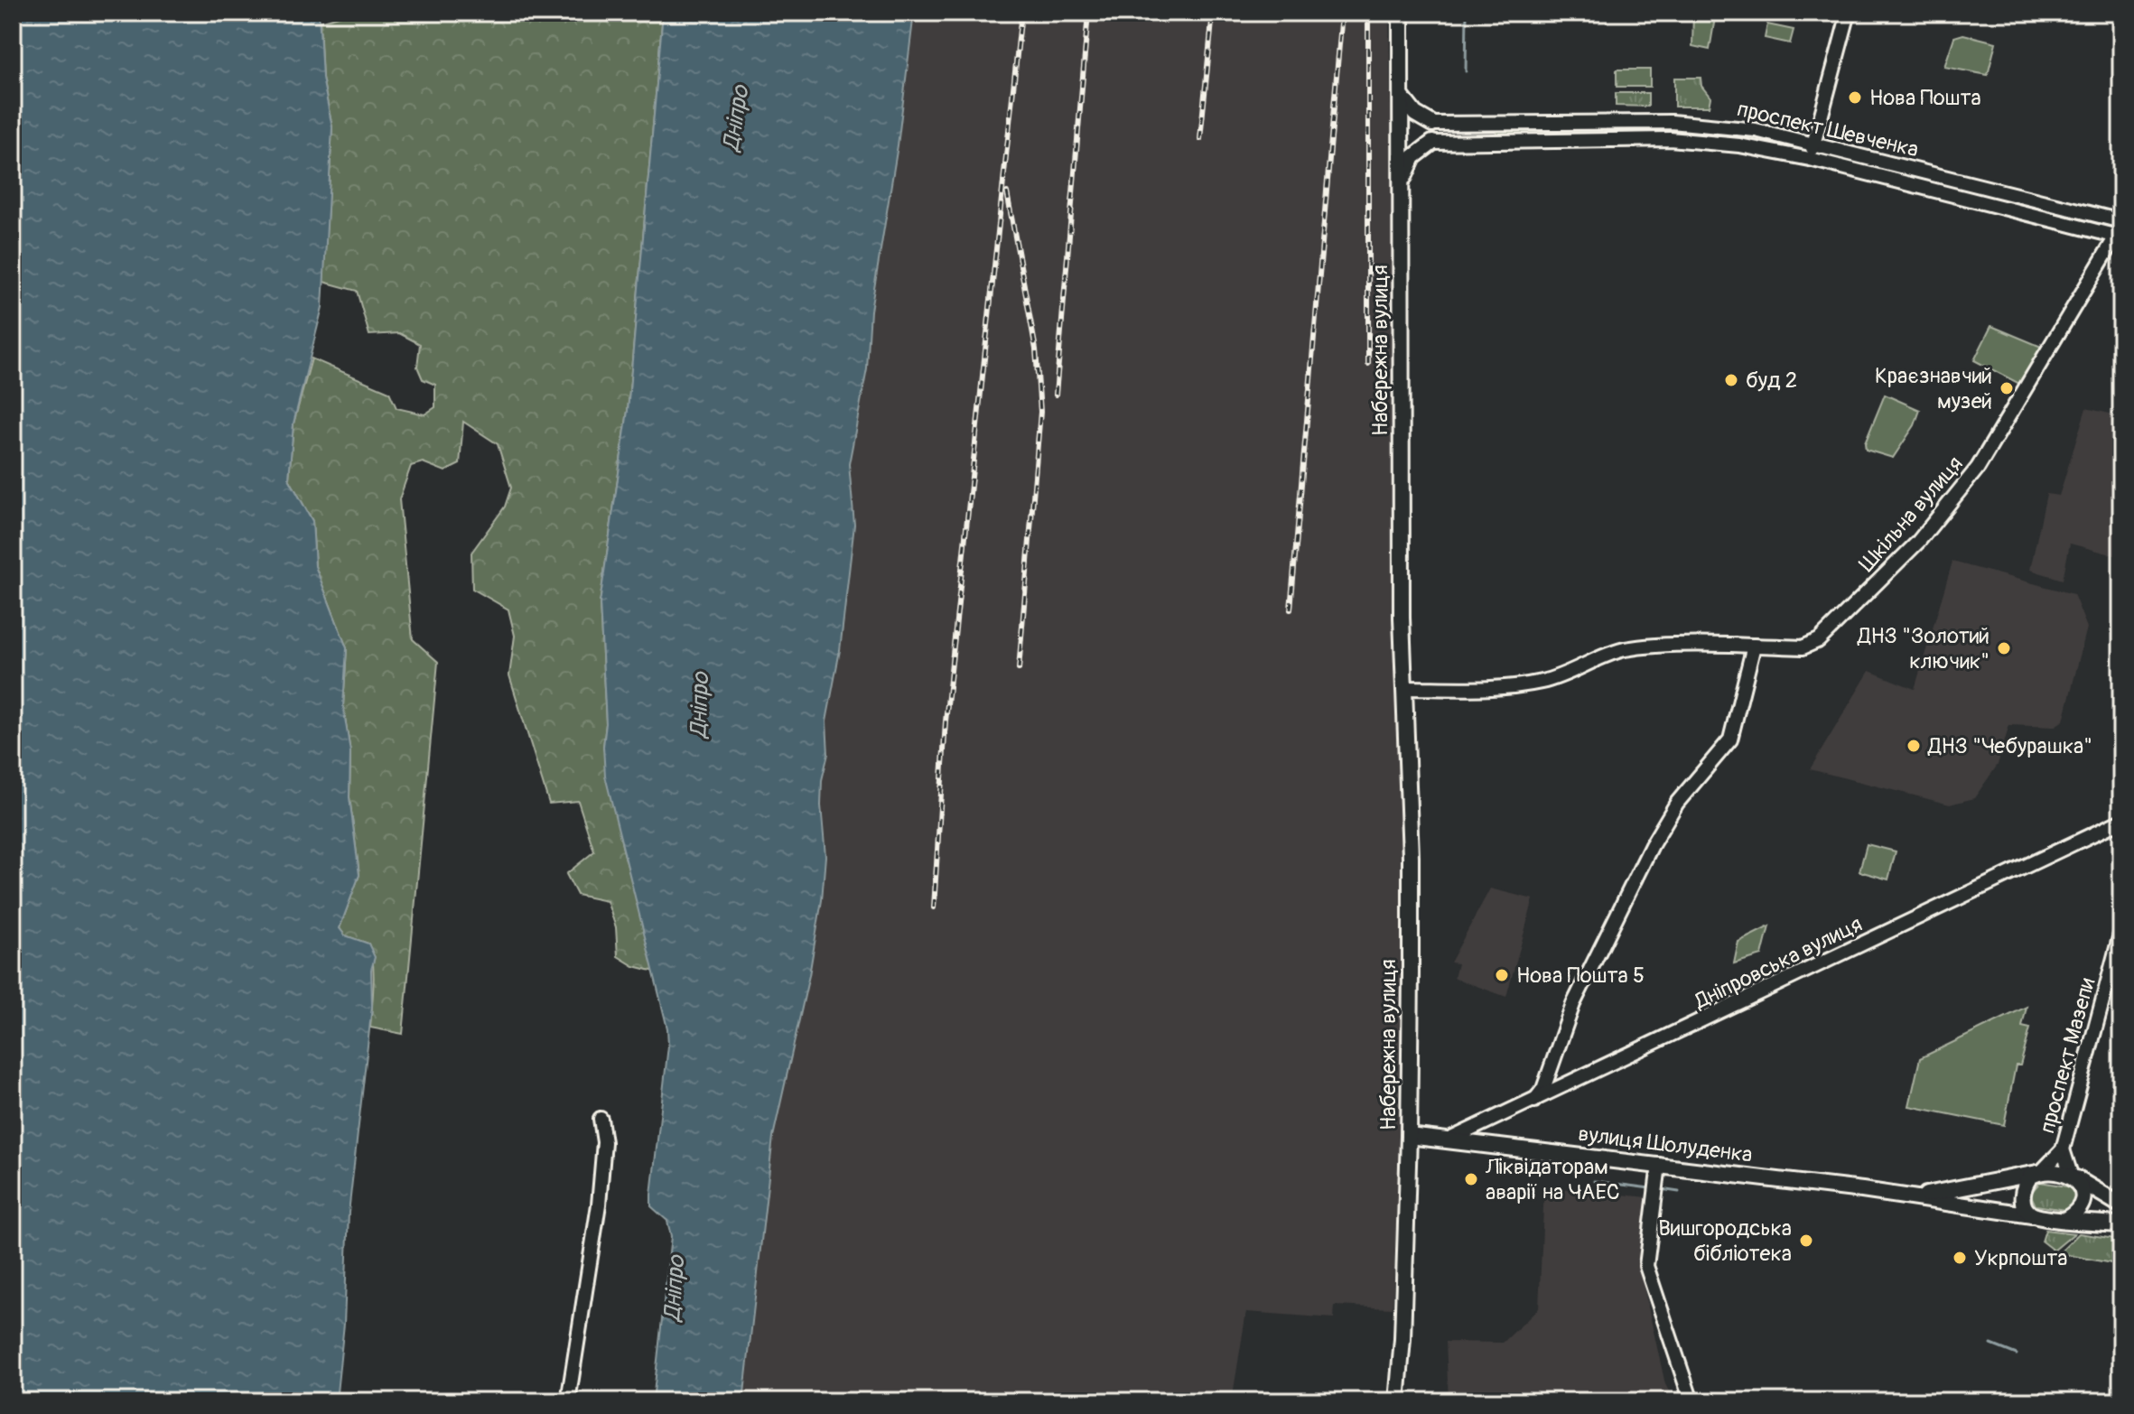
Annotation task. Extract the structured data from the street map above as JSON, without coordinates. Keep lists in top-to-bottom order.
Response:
{
  "streets": {
    "main road": ["Набережна вулиця", "вулиця Шолуденка"],
    "street": [
      "проспект Шевченка",
      "Шкільна вулиця",
      "Дніпровська вулиця",
      "проспект Мазепи"
    ]
  },
  "crossings": [
    ["проспект Шевченка", "Шкільна вулиця"],
    ["Набережна вулиця", "вулиця Шолуденка"],
    ["Дніпровська вулиця", "вулиця Шолуденка"],
    ["проспект Мазепи", "вулиця Шолуденка"]
  ],
  "water": ["Дніпро"],
  "places": [
    "Нова Пошта",
    "буд 2",
    "Краєзнавчий музей",
    "ДНЗ \"Золотий ключик\"",
    "ДНЗ \"Чебурашка\"",
    "Нова Пошта 5",
    "Ліквідаторам аварії на ЧАЕС",
    "Вишгородська бібліотека",
    "Укрпошта"
  ]
}
